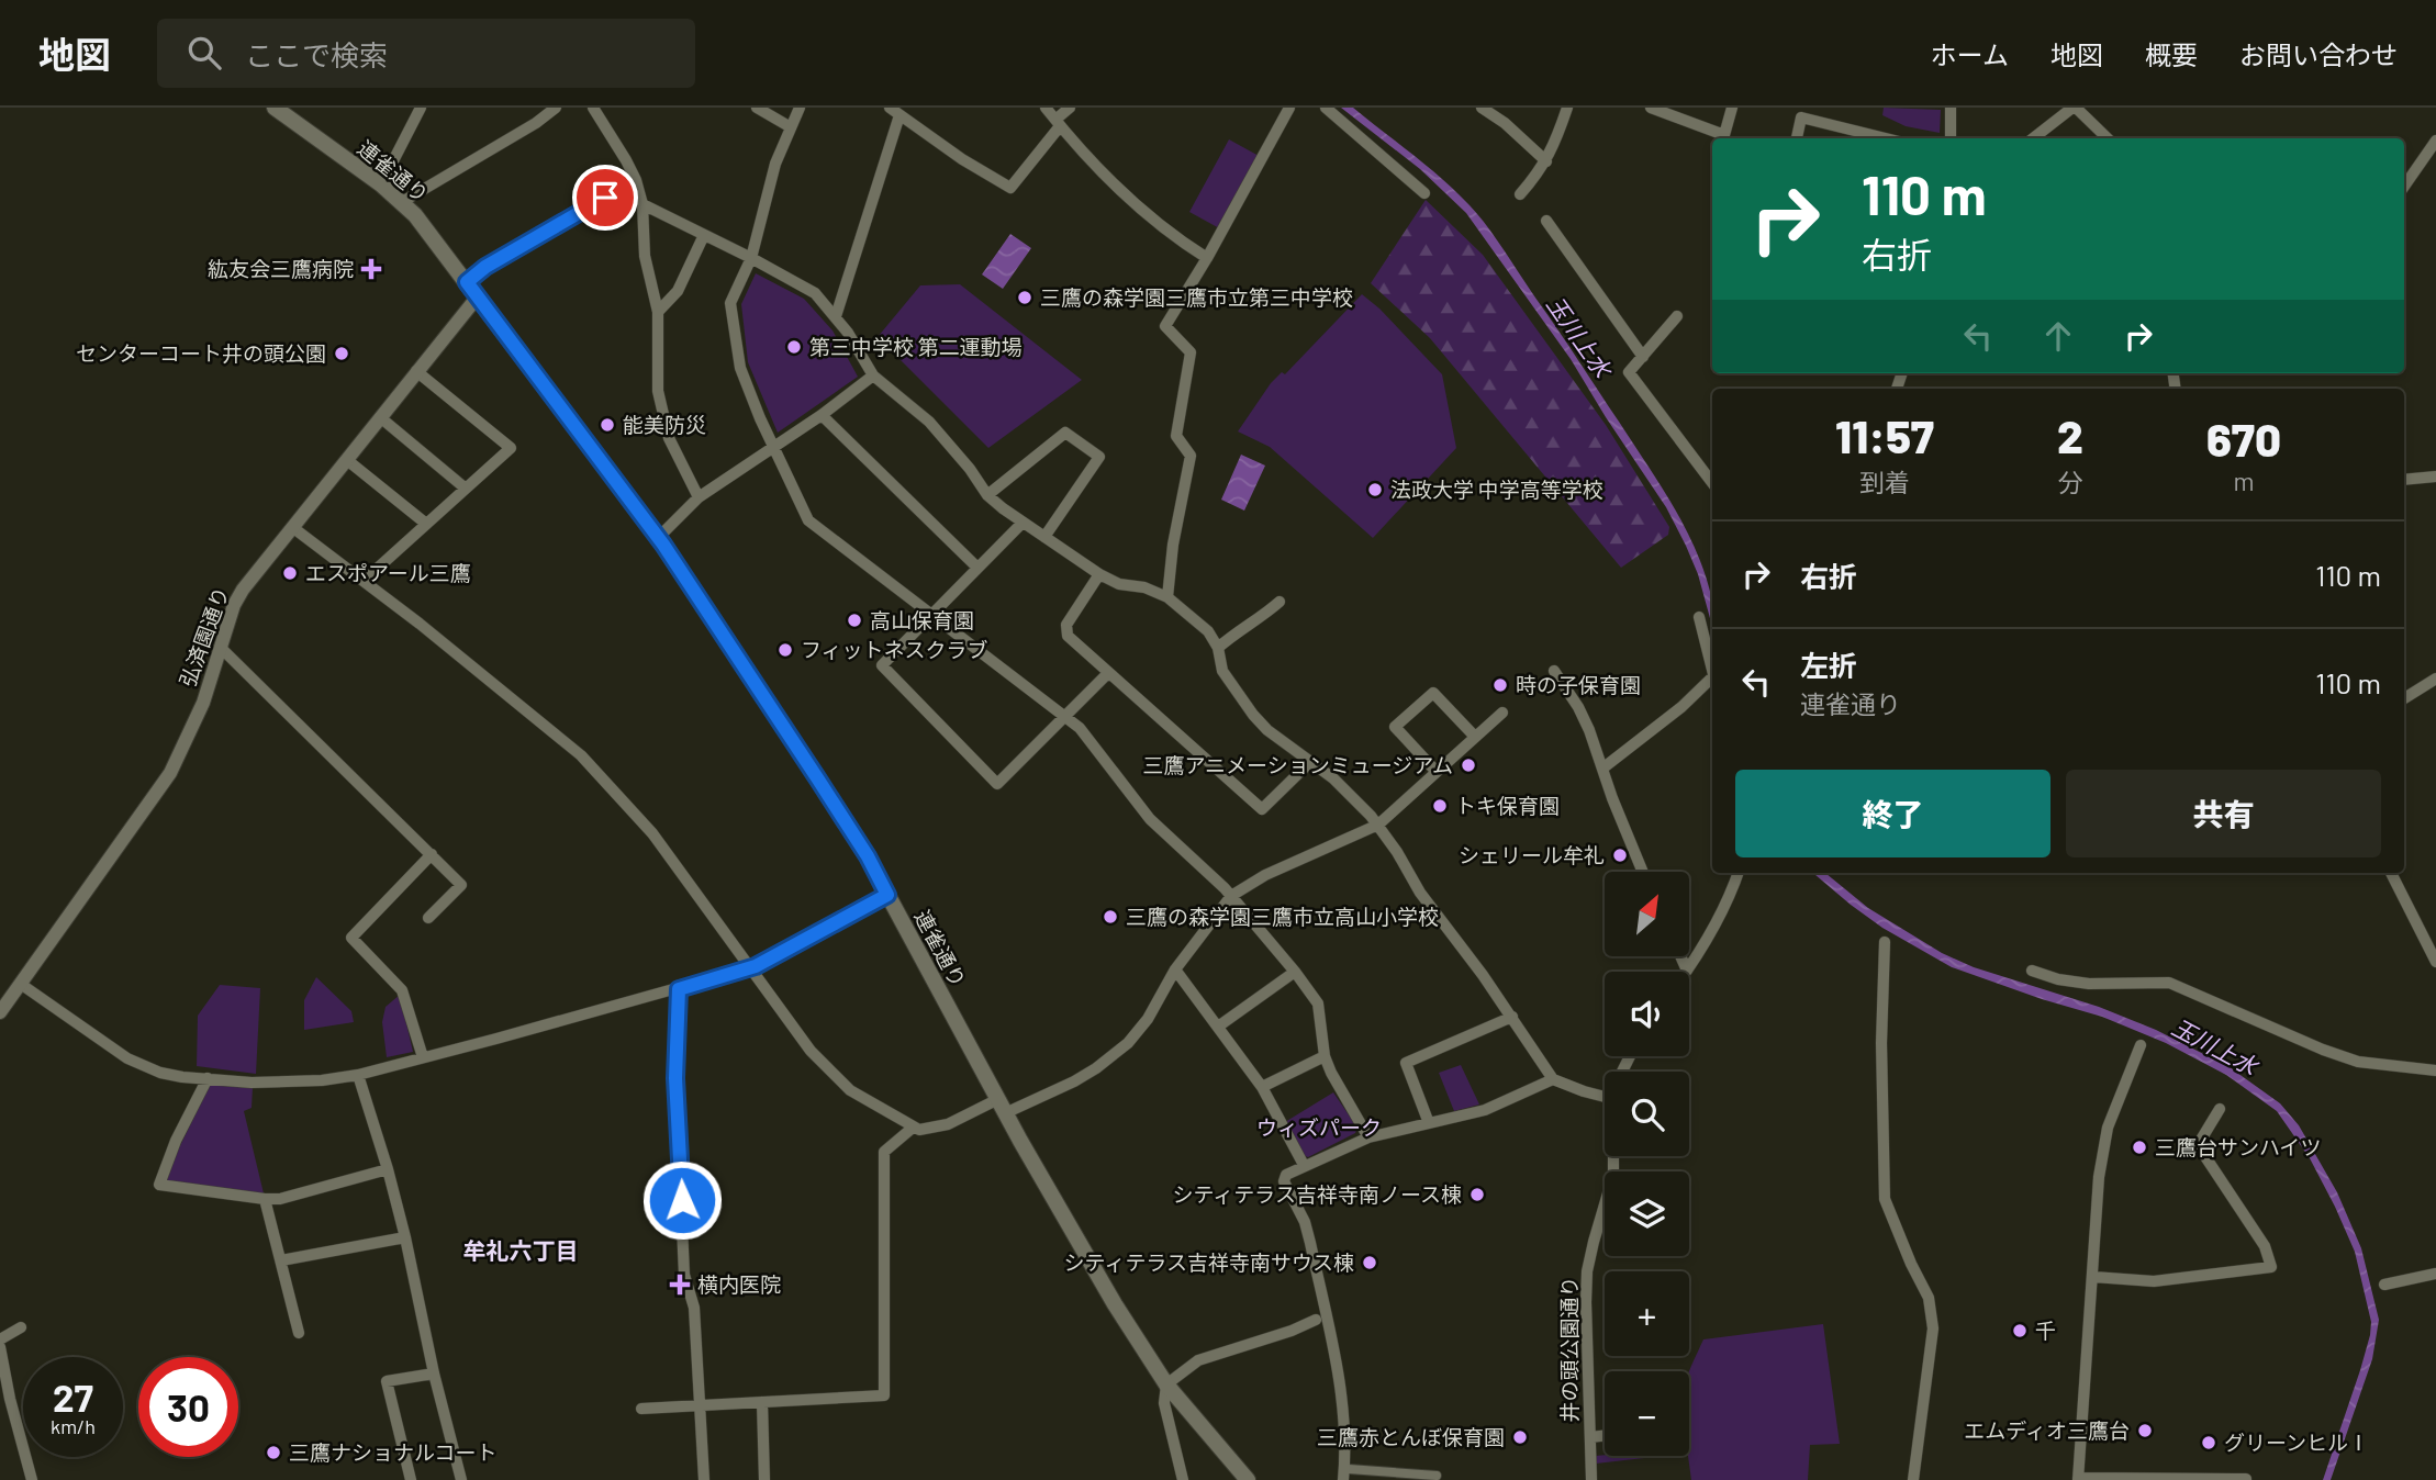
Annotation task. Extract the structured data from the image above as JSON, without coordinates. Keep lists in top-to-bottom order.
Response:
{
  "streets": {
    "main road": ["連雀通り"],
    "street": ["弘済園通り", "井の頭公園通り"]
  },
  "crossings": [
    ["連雀通り", "弘済園通り"]
  ],
  "districts": ["牟礼六丁目"],
  "water": ["玉川上水"],
  "parks": ["ウィズパーク"],
  "places": {
    "health": ["紘友会三鷹病院", "横内医院"],
    "other": [
      "三鷹の森学園三鷹市立第三中学校",
      "第三中学校 第二運動場",
      "センターコート井の頭公園",
      "能美防災",
      "法政大学 中学高等学校",
      "エスポアール三鷹",
      "高山保育園",
      "フィットネスクラブ",
      "時の子保育園",
      "三鷹アニメーションミュージアム",
      "トキ保育園",
      "シェリール牟礼",
      "三鷹の森学園三鷹市立高山小学校",
      "三鷹台サンハイツ",
      "シティテラス吉祥寺南ノース棟",
      "シティテラス吉祥寺南サウス棟",
      "千",
      "エムディオ三鷹台",
      "三鷹赤とんぼ保育園",
      "グリーンヒルⅠ",
      "三鷹ナショナルコート"
    ]
  },
  "north": "top right",
  "page": {
    "header": "地図",
    "search": "ここで検索",
    "nav": [
      "ホーム",
      "地図",
      "概要",
      "お問い合わせ"
    ],
    "turn": ["110 m", "右折"],
    "eta": [
      "11:57",
      "到着",
      "2",
      "分",
      "670",
      "m"
    ],
    "list": [
      {
        "name": "右折",
        "value": "110 m"
      },
      {
        "name": "左折",
        "note": "連雀通り",
        "value": "110 m"
      }
    ],
    "buttons": ["終了", "共有"],
    "map_buttons": ["+", "−"],
    "speed": "27 km/h",
    "limit": "30"
  }
}
